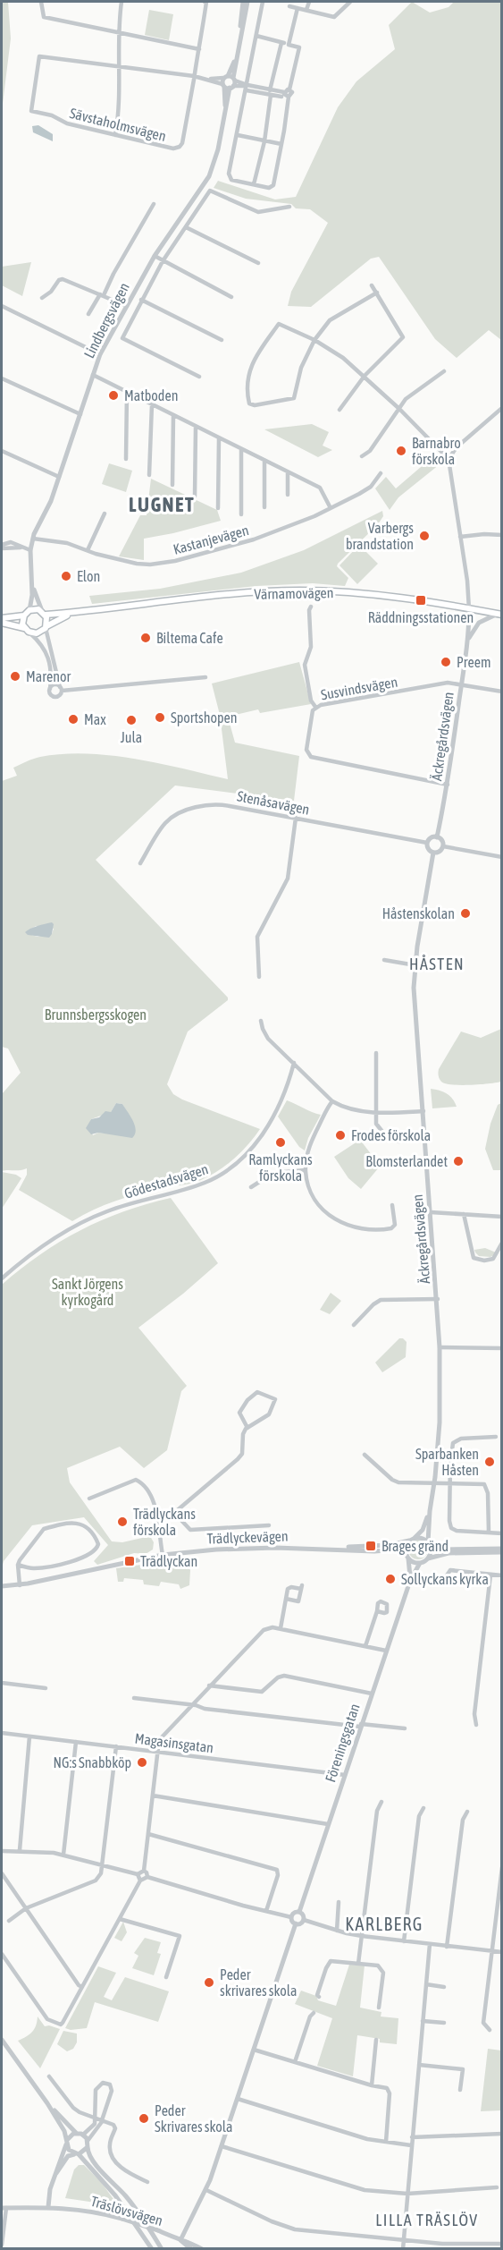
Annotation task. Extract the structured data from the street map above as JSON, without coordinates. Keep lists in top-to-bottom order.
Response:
{
  "streets": {
    "main road": ["Värnamovägen"],
    "street": [
      "Sävstaholmsvägen",
      "Lindbergsvägen",
      "Kastanjevägen",
      "Susvindsvägen",
      "Äckregårdsvägen",
      "Stenåsavägen",
      "Gödestadsvägen",
      "Trädlyckevägen",
      "Magasinsgatan",
      "Föreningsgatan",
      "Träslövsvägen"
    ]
  },
  "crossings": [
    ["Sävstaholmsvägen", "Lindbergsvägen"],
    ["Lindbergsvägen", "Kastanjevägen"],
    ["Lindbergsvägen", "Värnamovägen"],
    ["Värnamovägen", "Äckregårdsvägen"],
    ["Susvindsvägen", "Äckregårdsvägen"],
    ["Äckregårdsvägen", "Stenåsavägen"],
    ["Äckregårdsvägen", "Trädlyckevägen"],
    ["Äckregårdsvägen", "Föreningsgatan"],
    ["Trädlyckevägen", "Föreningsgatan"],
    ["Magasinsgatan", "Föreningsgatan"]
  ],
  "districts": [
    "LUGNET",
    "HÅSTEN",
    "KARLBERG",
    "LILLA TRÄSLÖV"
  ],
  "parks": ["Brunnsbergsskogen", "Sankt Jörgens kyrkogård"],
  "places": {
    "other": [
      "Matboden",
      "Barnabro förskola",
      "Varbergs brandstation",
      "Elon",
      "Biltema Cafe",
      "Preem",
      "Marenor",
      "Sportshopen",
      "Max",
      "Jula",
      "Håstenskolan",
      "Frodes förskola",
      "Ramlyckans förskola",
      "Blomsterlandet",
      "Sparbanken Håsten",
      "Trädlyckans förskola",
      "Sollyckans kyrka",
      "NG:s Snabbköp",
      "Peder skrivares skola",
      "Peder Skrivares skola"
    ],
    "transit": ["Räddningsstationen", "Brages gränd", "Trädlyckan"]
  }
}
